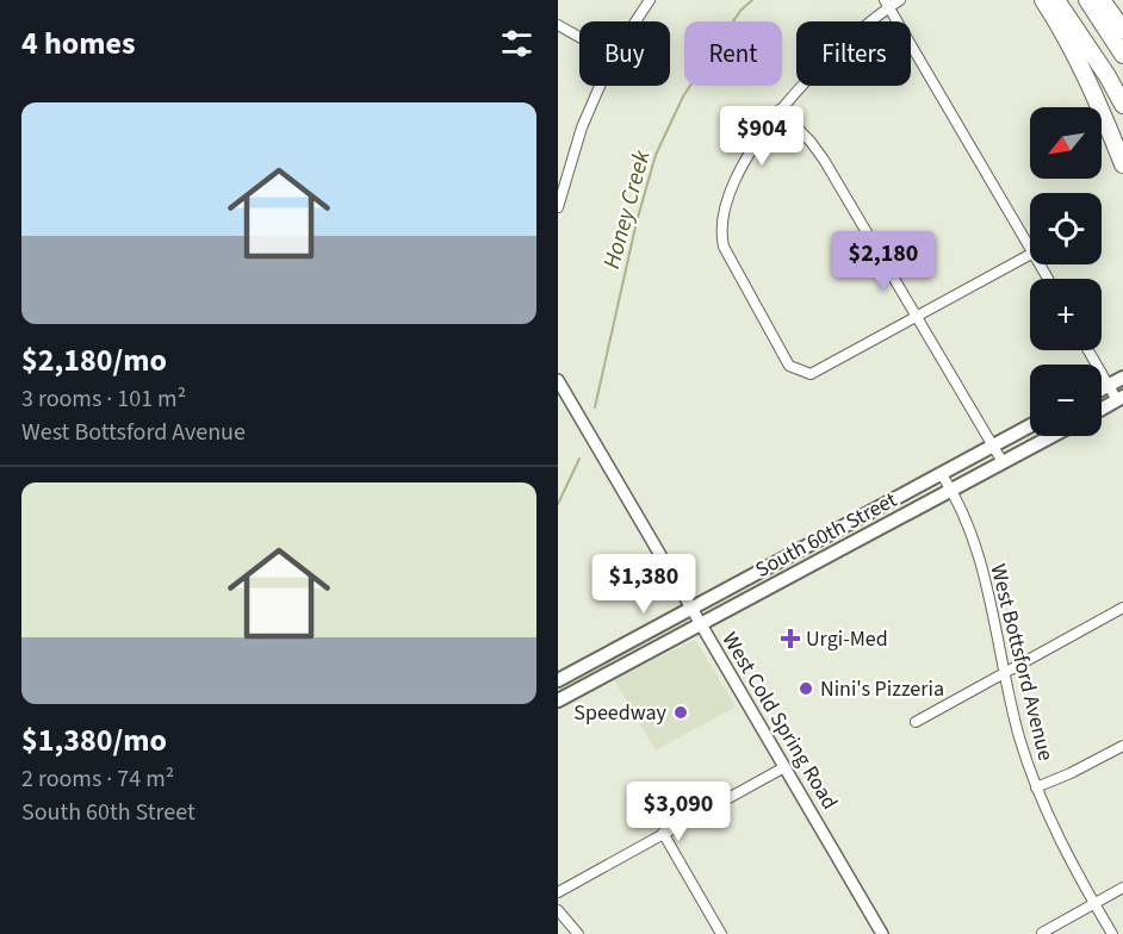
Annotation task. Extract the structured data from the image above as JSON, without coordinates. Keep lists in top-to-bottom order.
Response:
{
  "streets": {
    "main road": ["South 60th Street"],
    "street": ["West Bottsford Avenue", "West Cold Spring Road"]
  },
  "crossings": [
    ["South 60th Street", "West Bottsford Avenue"],
    ["South 60th Street", "West Cold Spring Road"]
  ],
  "water": ["Honey Creek"],
  "places": {
    "health": ["Urgi-Med"],
    "other": ["Nini's Pizzeria", "Speedway"]
  },
  "north": "bottom left",
  "page": {
    "heading": "4 homes",
    "chip": ["Buy", "Rent", "Filters"],
    "list": [
      {
        "name": "$2,180/mo",
        "note": "3 rooms · 101 m² · West Bottsford Avenue"
      },
      {
        "name": "$1,380/mo",
        "note": "2 rooms · 74 m² · South 60th Street"
      }
    ],
    "price": [
      "$904",
      "$2,180",
      "$1,380",
      "$3,090"
    ],
    "map_buttons": ["+", "−"]
  }
}
